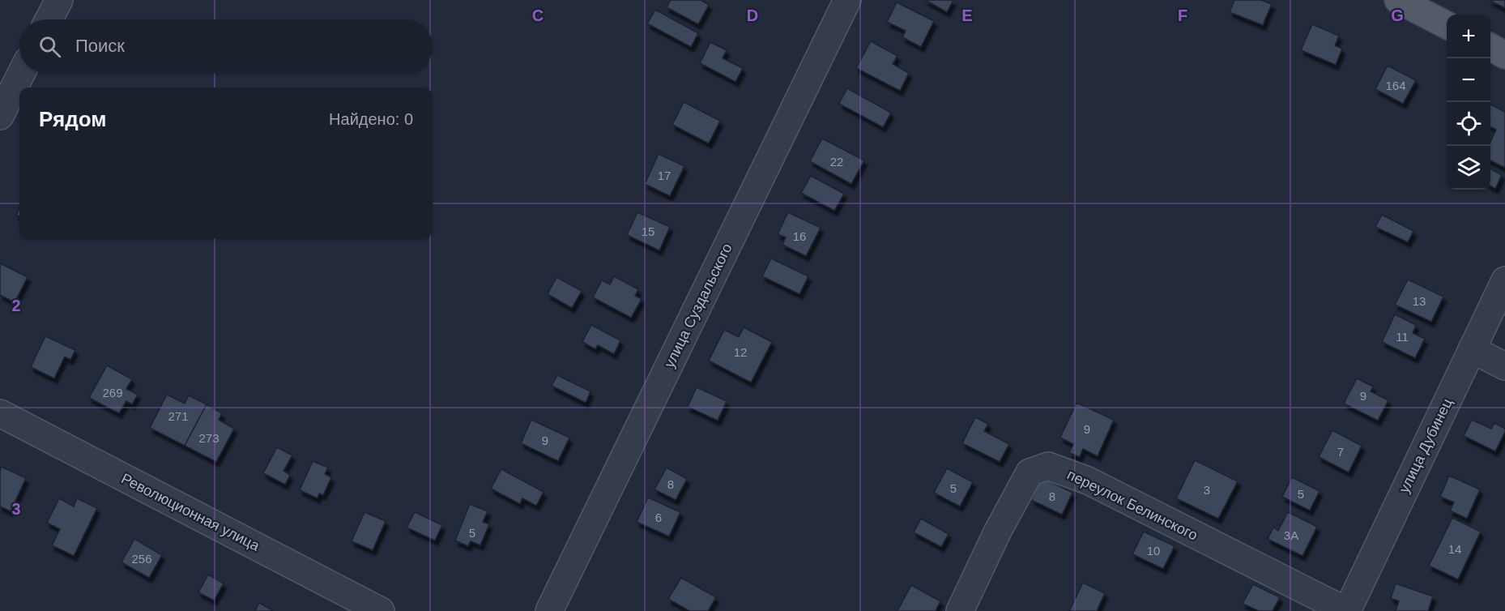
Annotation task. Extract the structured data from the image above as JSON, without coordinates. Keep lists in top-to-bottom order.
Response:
{
  "streets": {
    "street": [
      "улица Суздальского",
      "улица Дубинец",
      "переулок Белинского",
      "Революционная улица"
    ]
  },
  "crossings": [
    ["улица Дубинец", "переулок Белинского"]
  ],
  "house_numbers": [
    "164",
    "22",
    "17",
    "15",
    "16",
    "13",
    "11",
    "12",
    "269",
    "9",
    "271",
    "9",
    "273",
    "9",
    "7",
    "8",
    "5",
    "3",
    "5",
    "8",
    "6",
    "5",
    "3А",
    "14",
    "10",
    "256"
  ],
  "page": {
    "map_buttons": ["+", "−"],
    "search": "Поиск",
    "heading": ["Рядом", "Найдено: 0"]
  },
  "grid": {
    "columns": [
      "C",
      "D",
      "E",
      "F",
      "G"
    ],
    "rows": ["2", "3"]
  }
}
